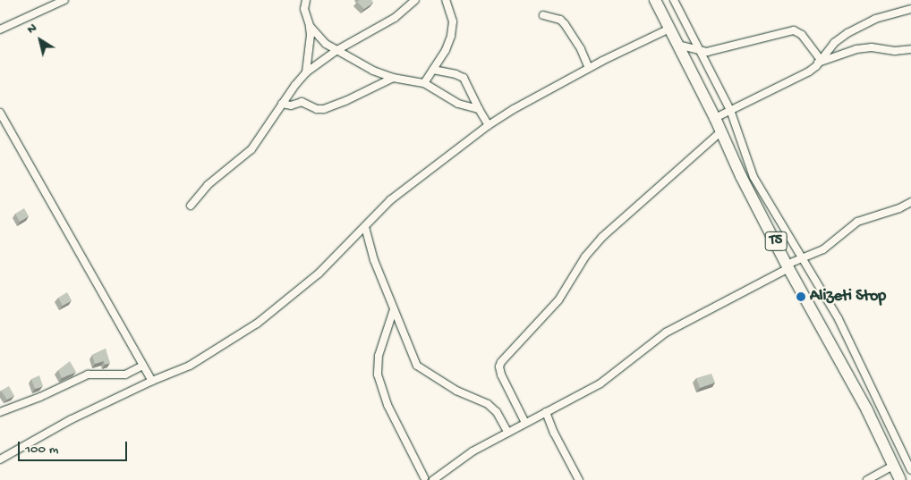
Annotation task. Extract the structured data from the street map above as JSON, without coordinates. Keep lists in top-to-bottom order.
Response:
{
  "streets": {
    "highway": ["T5"]
  },
  "places": ["Alizeti Stop"],
  "scale_bar": "100 m",
  "north": "top left"
}
